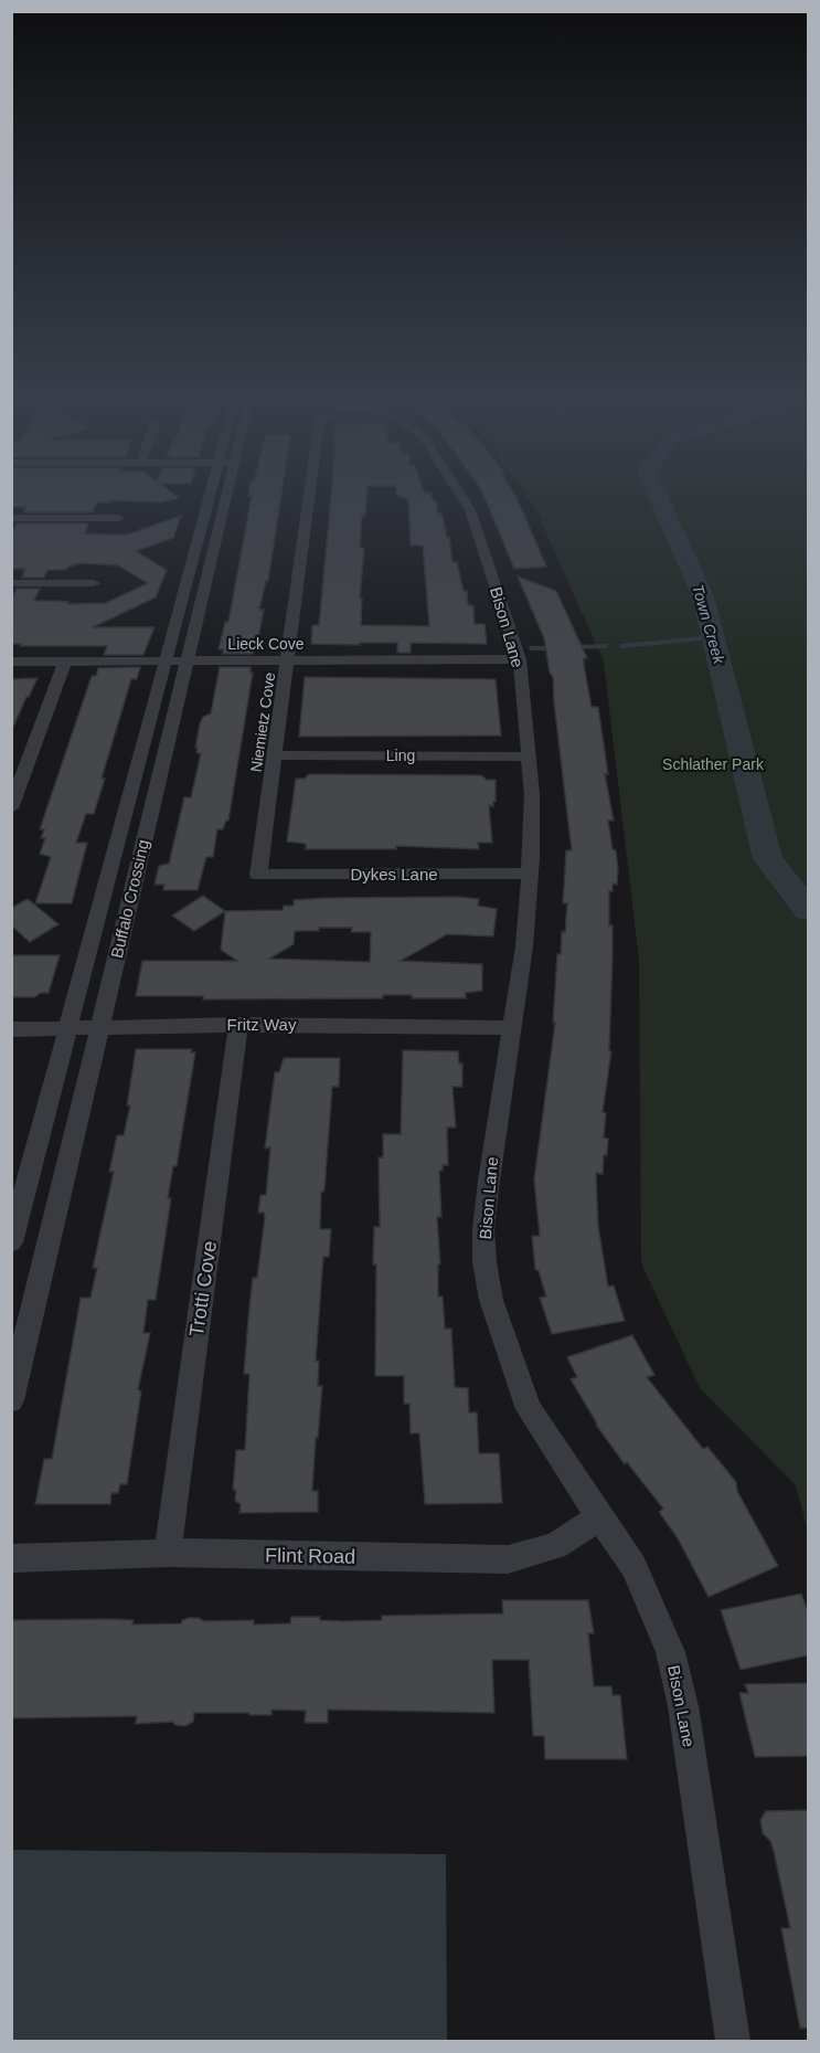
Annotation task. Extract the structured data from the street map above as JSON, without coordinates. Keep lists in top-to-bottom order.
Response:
{
  "streets": {
    "street": [
      "Bison Lane",
      "Lieck Cove",
      "Niemietz Cove",
      "Ling",
      "Dykes Lane",
      "Buffalo Crossing",
      "Fritz Way",
      "Trotti Cove",
      "Flint Road"
    ]
  },
  "crossings": [
    ["Bison Lane", "Lieck Cove"],
    ["Bison Lane", "Ling"],
    ["Bison Lane", "Dykes Lane"],
    ["Bison Lane", "Fritz Way"],
    ["Bison Lane", "Flint Road"],
    ["Lieck Cove", "Niemietz Cove"],
    ["Lieck Cove", "Buffalo Crossing"],
    ["Niemietz Cove", "Ling"],
    ["Niemietz Cove", "Dykes Lane"],
    ["Buffalo Crossing", "Fritz Way"],
    ["Fritz Way", "Trotti Cove"],
    ["Trotti Cove", "Flint Road"]
  ],
  "water": ["Town Creek"],
  "parks": ["Schlather Park"]
}
